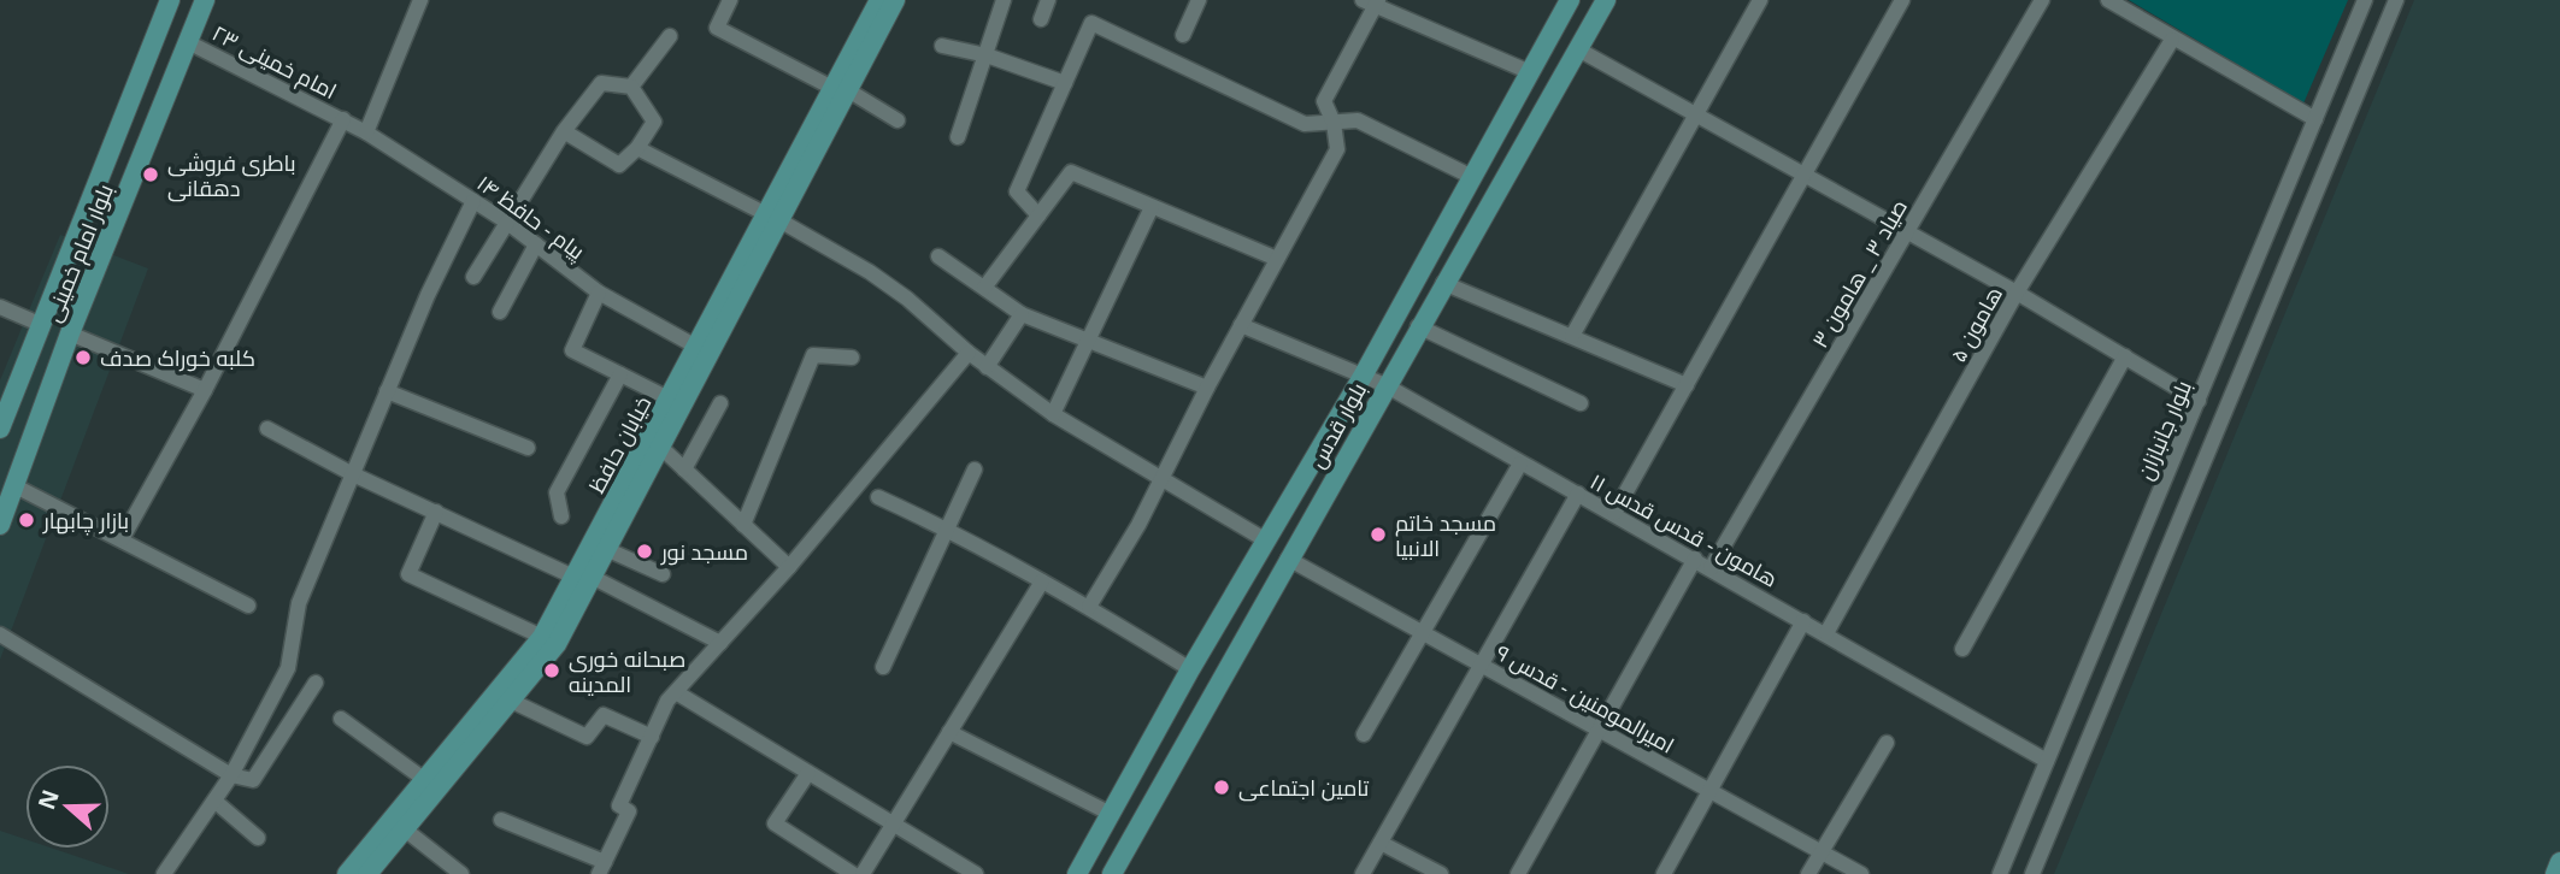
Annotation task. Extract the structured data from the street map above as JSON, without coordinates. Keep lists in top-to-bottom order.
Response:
{
  "streets": {
    "main road": ["بلوار امام خمینی", "بلوار قدس", "خیابان حافظ"],
    "street": [
      "امام خمینی ۲۳",
      "پیام - حافظ ۱۴",
      "صیاد ۳ _ هامون ۳",
      "هامون ۵",
      "بلوار جانبازان",
      "هامون - قدس قدس ۱۱",
      "امیرالمومنین - قدس ۹"
    ]
  },
  "crossings": [
    ["امام خمینی ۲۳", "پیام - حافظ ۱۴"],
    ["امام خمینی ۲۳", "بلوار امام خمینی"],
    ["پیام - حافظ ۱۴", "خیابان حافظ"],
    ["صیاد ۳ _ هامون ۳", "هامون - قدس قدس ۱۱"],
    ["هامون ۵", "هامون - قدس قدس ۱۱"],
    ["بلوار قدس", "هامون - قدس قدس ۱۱"],
    ["بلوار قدس", "امیرالمومنین - قدس ۹"],
    ["بلوار جانبازان", "هامون - قدس قدس ۱۱"]
  ],
  "places": [
    "باطری فروشی دهقانى",
    "کلبه خوراک صدف",
    "بازار چابهار",
    "مسجد خاتم الانبیا",
    "مسجد نور",
    "صبحانه خوری المدینه",
    "تامین اجتماعی"
  ],
  "north": "left"
}
